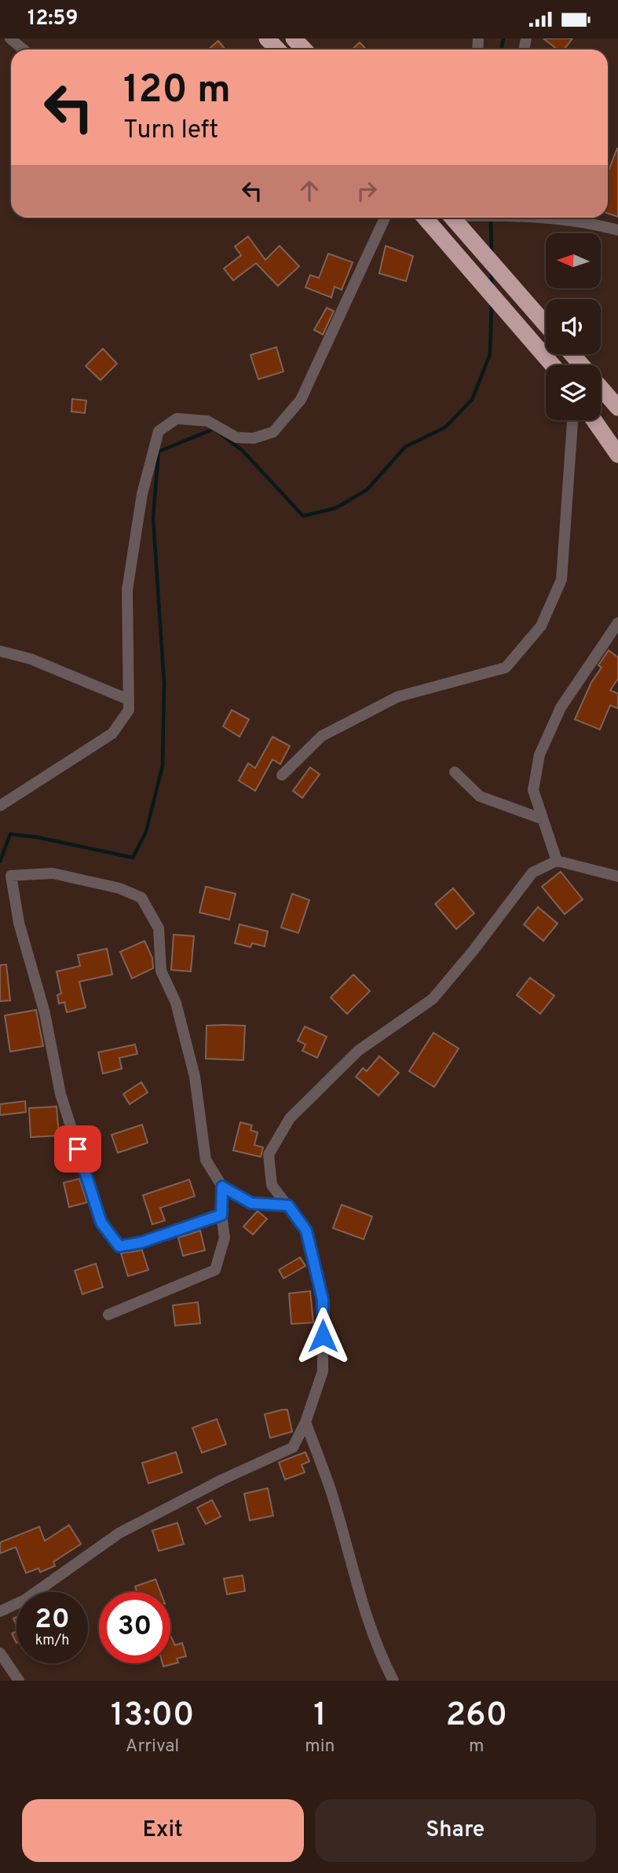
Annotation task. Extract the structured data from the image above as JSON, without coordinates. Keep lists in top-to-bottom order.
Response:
{
  "north": "left",
  "page": {
    "status": "12:59",
    "turn": ["120 m", "Turn left"],
    "speed": "20 km/h",
    "limit": "30",
    "eta": [
      "13:00",
      "Arrival",
      "1",
      "min",
      "260",
      "m"
    ],
    "buttons": ["Exit", "Share"]
  }
}
